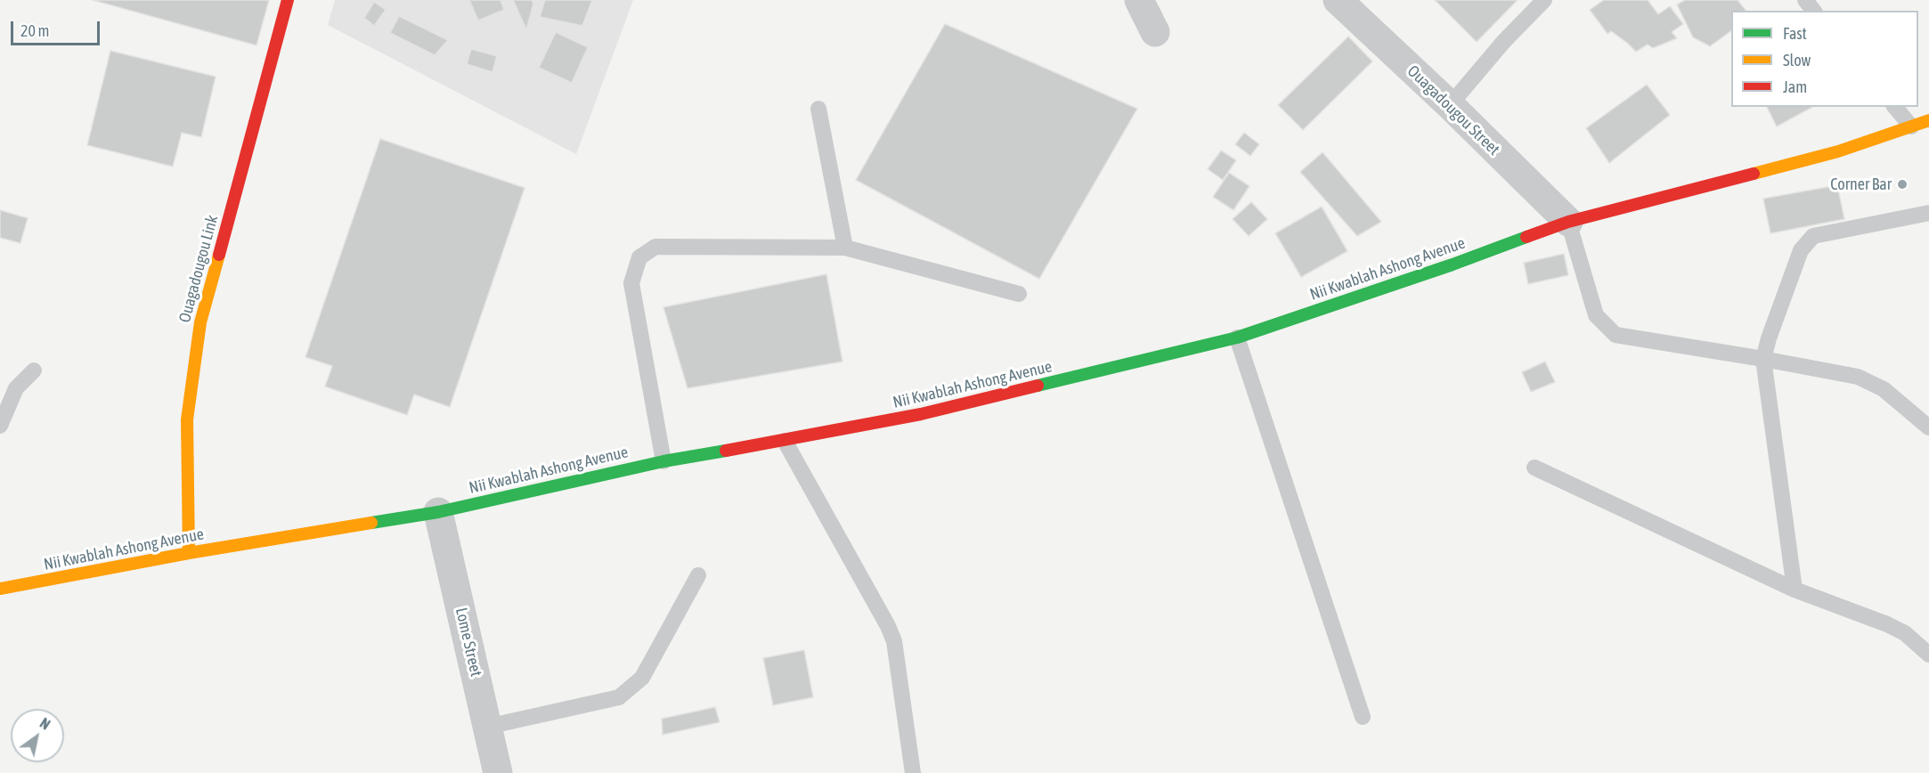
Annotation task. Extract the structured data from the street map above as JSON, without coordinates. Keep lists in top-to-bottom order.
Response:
{
  "streets": {
    "street": [
      "Ouagadougou Street",
      "Ouagadougou Link",
      "Nii Kwablah Ashong Avenue",
      "Lome Street"
    ]
  },
  "crossings": [
    ["Ouagadougou Street", "Nii Kwablah Ashong Avenue"],
    ["Ouagadougou Link", "Nii Kwablah Ashong Avenue"],
    ["Nii Kwablah Ashong Avenue", "Lome Street"]
  ],
  "places": ["Corner Bar"],
  "legend": ["Fast", "Slow", "Jam"],
  "scale_bar": "20 m",
  "north": "top right"
}
